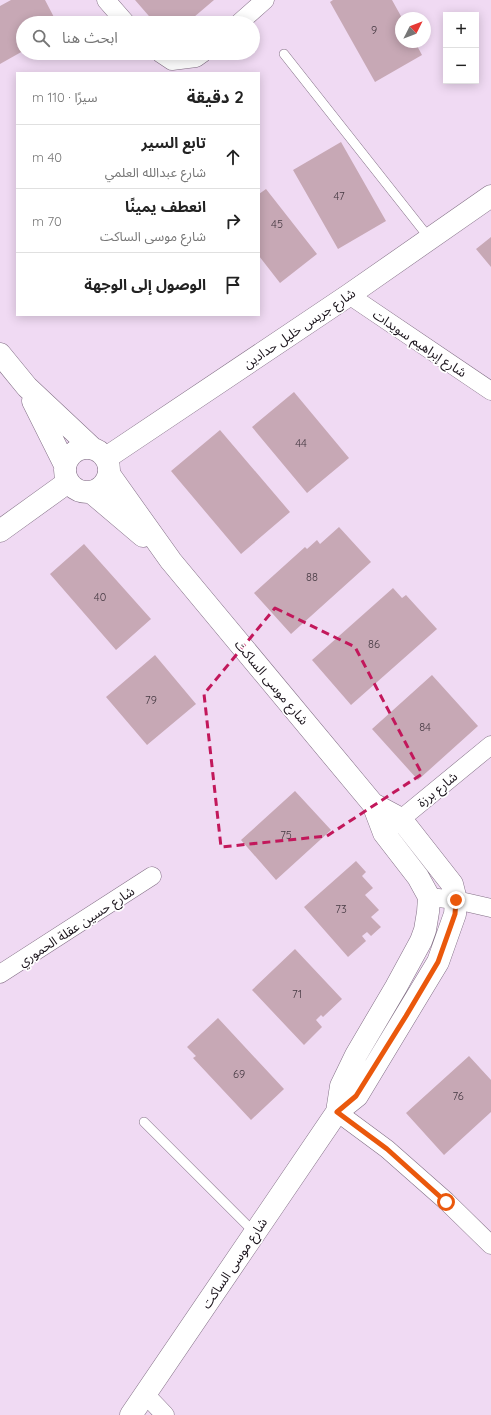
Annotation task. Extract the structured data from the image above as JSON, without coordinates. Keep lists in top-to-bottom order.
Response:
{
  "streets": {
    "street": [
      "شارع جريس خليل حدادين",
      "شارع إبراهيم سويدات",
      "شارع موسى الساكت",
      "شارع برزة",
      "شارع حسين عقلة الحموري"
    ]
  },
  "crossings": [
    ["شارع جريس خليل حدادين", "شارع إبراهيم سويدات"],
    ["شارع جريس خليل حدادين", "شارع موسى الساكت"],
    ["شارع موسى الساكت", "شارع برزة"]
  ],
  "house_numbers": [
    "9",
    "47",
    "45",
    "44",
    "88",
    "40",
    "86",
    "79",
    "84",
    "75",
    "73",
    "71",
    "69",
    "76"
  ],
  "north": "top right",
  "page": {
    "map_buttons": ["+", "−"],
    "search": "ابحث هنا",
    "heading": ["2 دقيقة", "سيرًا · 110 m"],
    "list": [
      ["تابع السير", "شارع عبدالله العلمي", "40 m"],
      ["انعطف يمينًا", "شارع موسى الساكت", "70 m"],
      "الوصول إلى الوجهة"
    ]
  }
}
